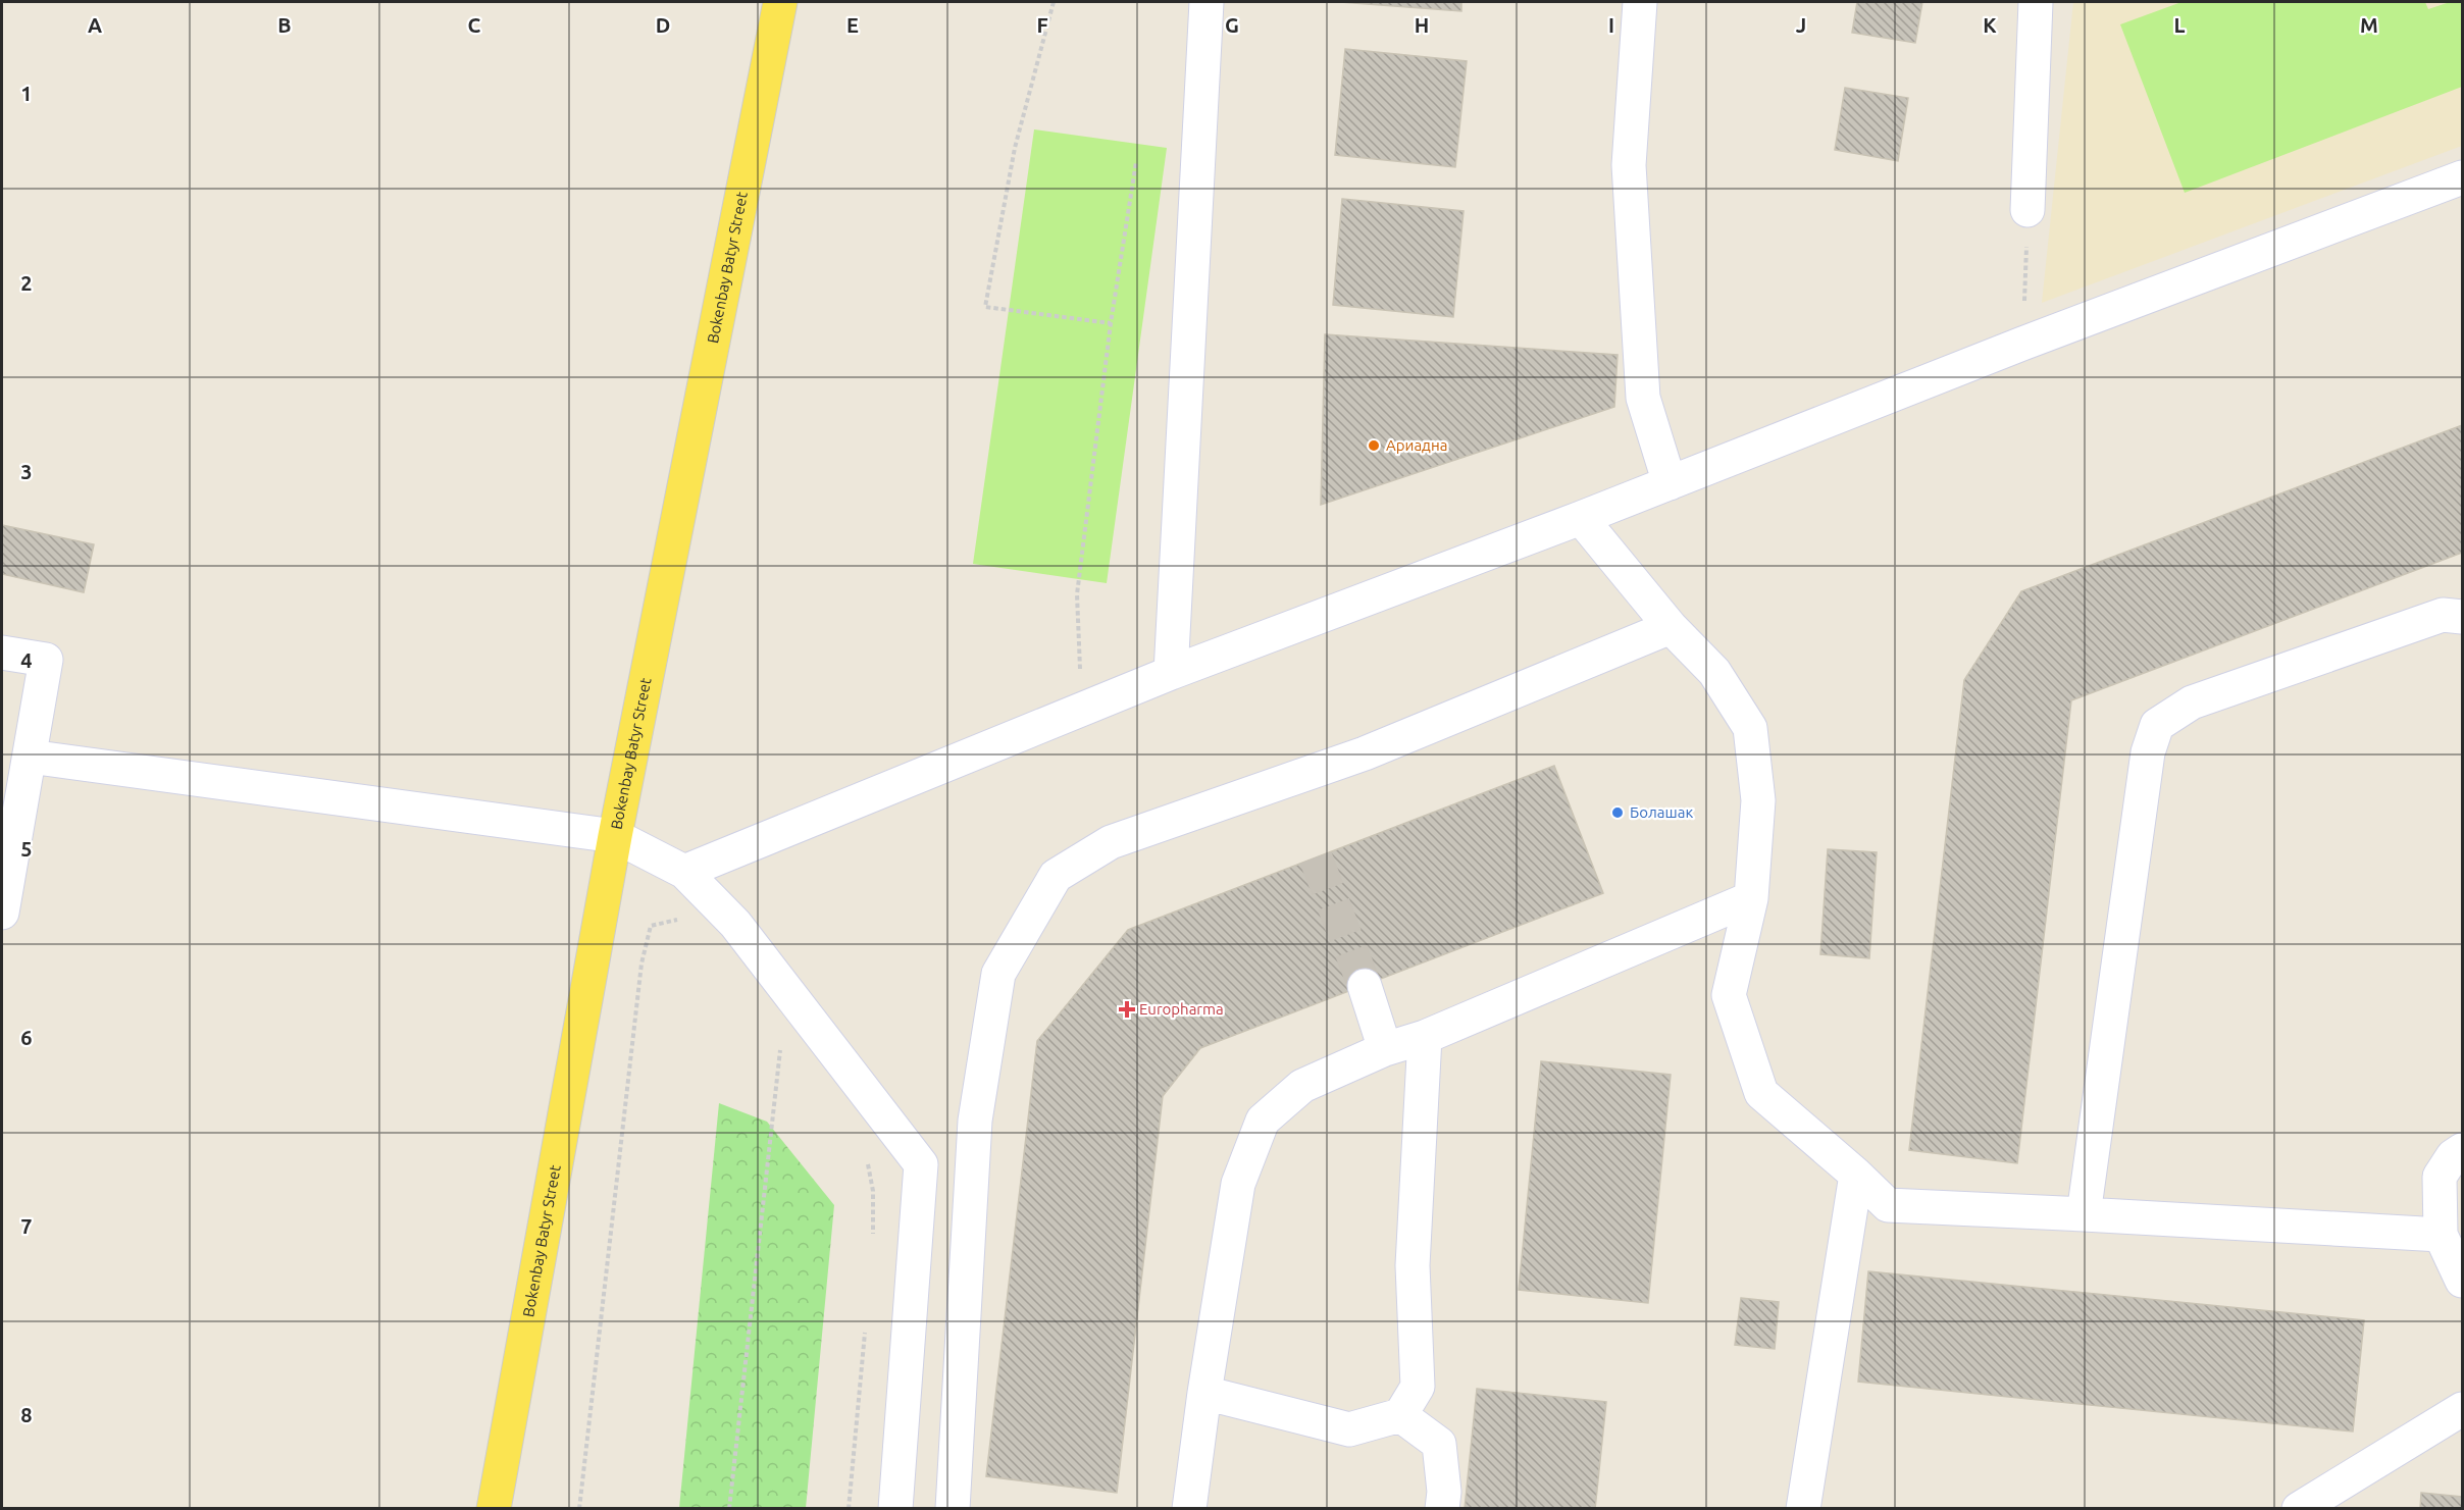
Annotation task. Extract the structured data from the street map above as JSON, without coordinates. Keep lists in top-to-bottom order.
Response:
{
  "streets": {
    "main road": ["Bokenbay Batyr Street"]
  },
  "places": {
    "other": ["Ариадна", "Болашак"],
    "health": ["Europharma"]
  },
  "grid": {
    "columns": [
      "A",
      "B",
      "C",
      "D",
      "E",
      "F",
      "G",
      "H",
      "I",
      "J",
      "K",
      "L",
      "M"
    ],
    "rows": [
      "1",
      "2",
      "3",
      "4",
      "5",
      "6",
      "7",
      "8"
    ]
  }
}
